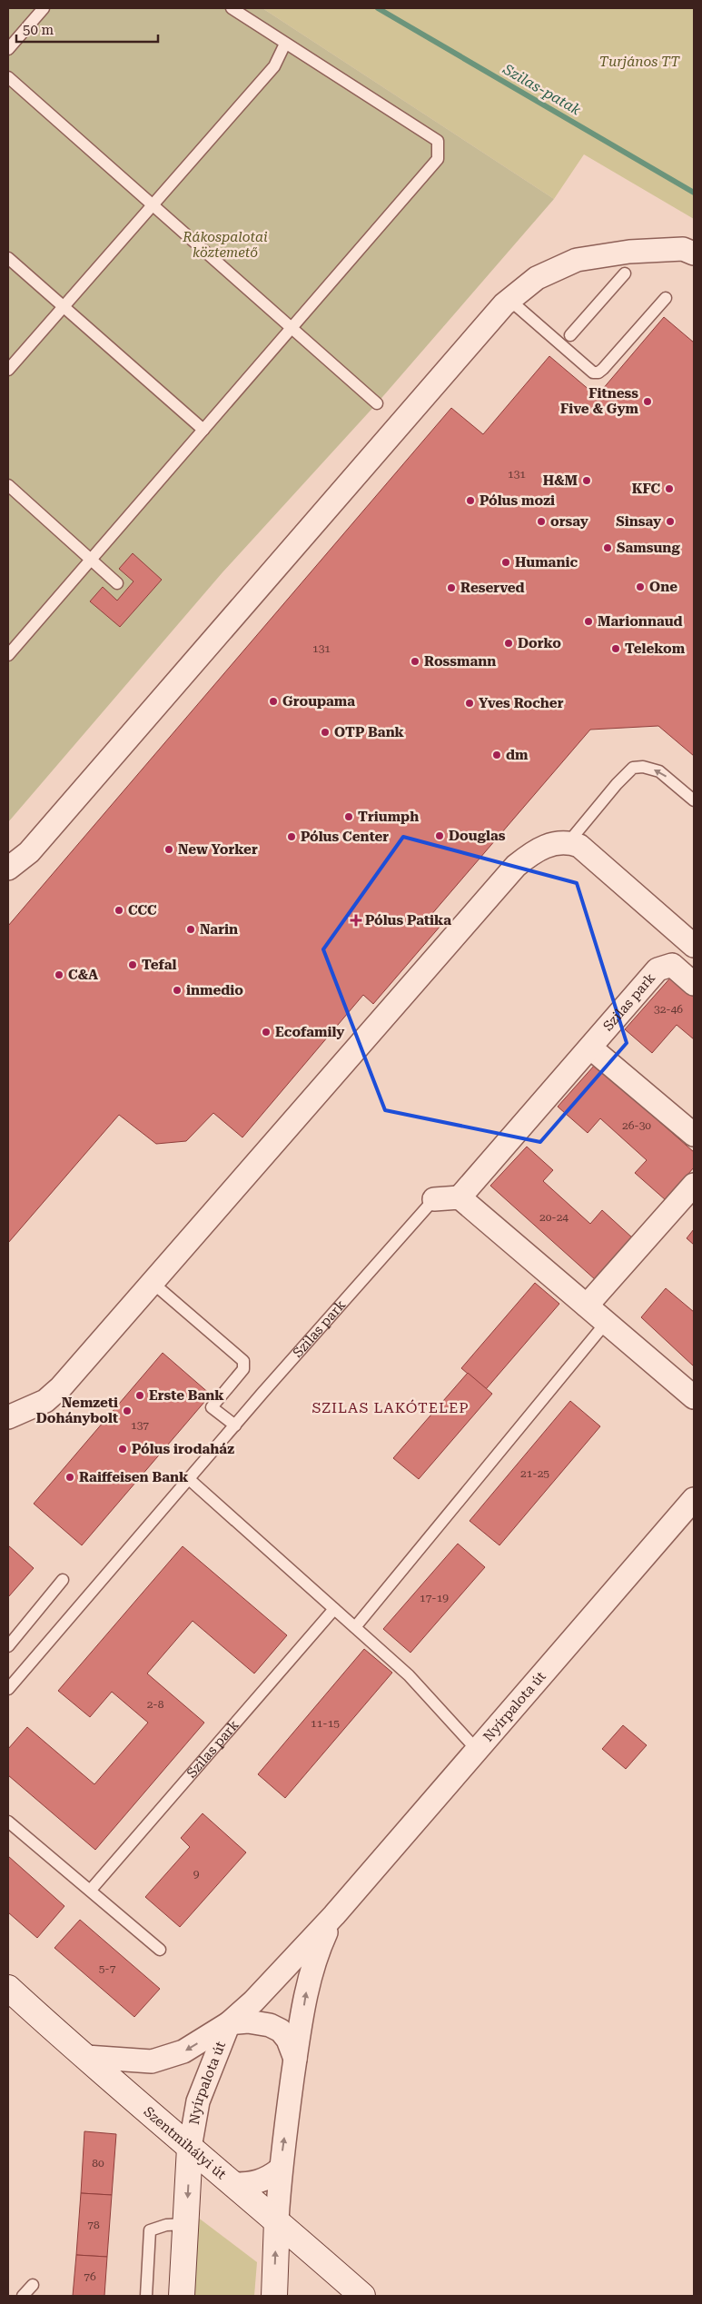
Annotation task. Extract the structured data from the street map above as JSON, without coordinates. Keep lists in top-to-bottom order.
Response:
{
  "streets": {
    "main road": ["Nyírpalota út", "Szentmihályi út"],
    "street": ["Szilas park"]
  },
  "crossings": [
    ["Nyírpalota út", "Szentmihályi út"]
  ],
  "districts": ["SZILAS LAKÓTELEP"],
  "water": ["Szilas-patak"],
  "parks": ["Turjános TT", "Rákospalotai köztemető"],
  "places": {
    "other": [
      "Fitness Five & Gym",
      "H&M",
      "KFC",
      "Pólus mozi",
      "orsay",
      "Sinsay",
      "Samsung",
      "Humanic",
      "One",
      "Reserved",
      "Marionnaud",
      "Dorko",
      "Telekom",
      "Rossmann",
      "Groupama",
      "Yves Rocher",
      "OTP Bank",
      "dm",
      "Triumph",
      "Douglas",
      "Pólus Center",
      "New Yorker",
      "CCC",
      "Narin",
      "Tefal",
      "C&A",
      "inmedio",
      "Ecofamily",
      "Erste Bank",
      "Nemzeti Dohánybolt",
      "Pólus irodaház",
      "Raiffeisen Bank"
    ],
    "health": ["Pólus Patika"]
  },
  "house_numbers": [
    "131",
    "131",
    "32-46",
    "26-30",
    "20-24",
    "137",
    "21-25",
    "17-19",
    "2-8",
    "11-15",
    "9",
    "5-7",
    "80",
    "78",
    "76"
  ],
  "scale_bar": "50 m"
}
